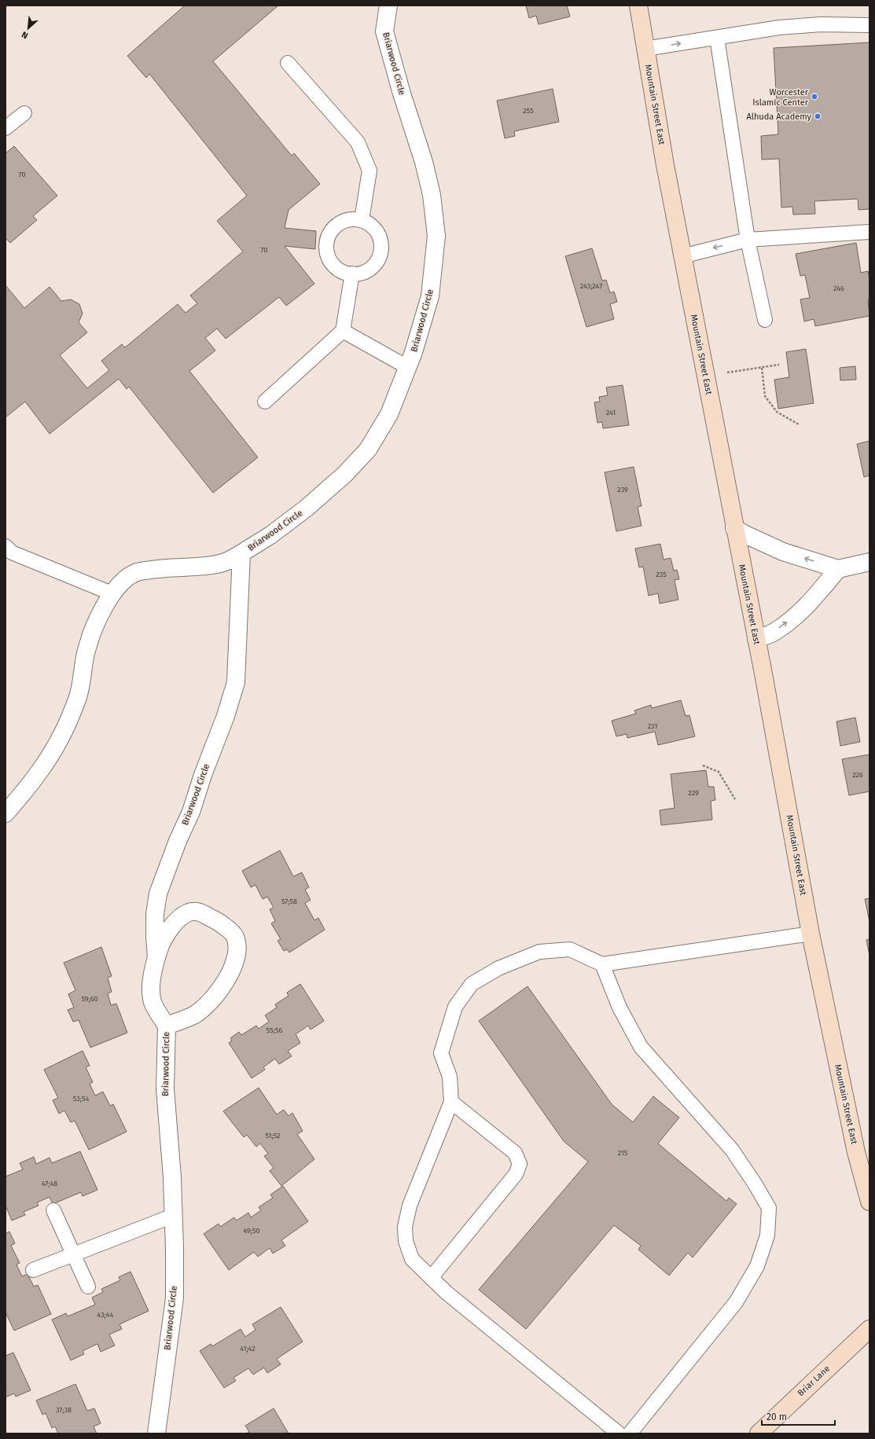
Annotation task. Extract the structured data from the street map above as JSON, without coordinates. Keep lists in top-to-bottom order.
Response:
{
  "streets": {
    "main road": ["Mountain Street East", "Briar Lane"],
    "street": ["Briarwood Circle"]
  },
  "places": ["Worcester Islamic Center", "Alhuda Academy"],
  "house_numbers": [
    "255",
    "70",
    "70",
    "243;247",
    "246",
    "241",
    "239",
    "235",
    "231",
    "226",
    "229",
    "57;58",
    "59;60",
    "55;56",
    "53;54",
    "51;52",
    "215",
    "47;48",
    "49;50",
    "43;44",
    "41;42",
    "37;38"
  ],
  "scale_bar": "20 m",
  "north": "bottom left"
}
